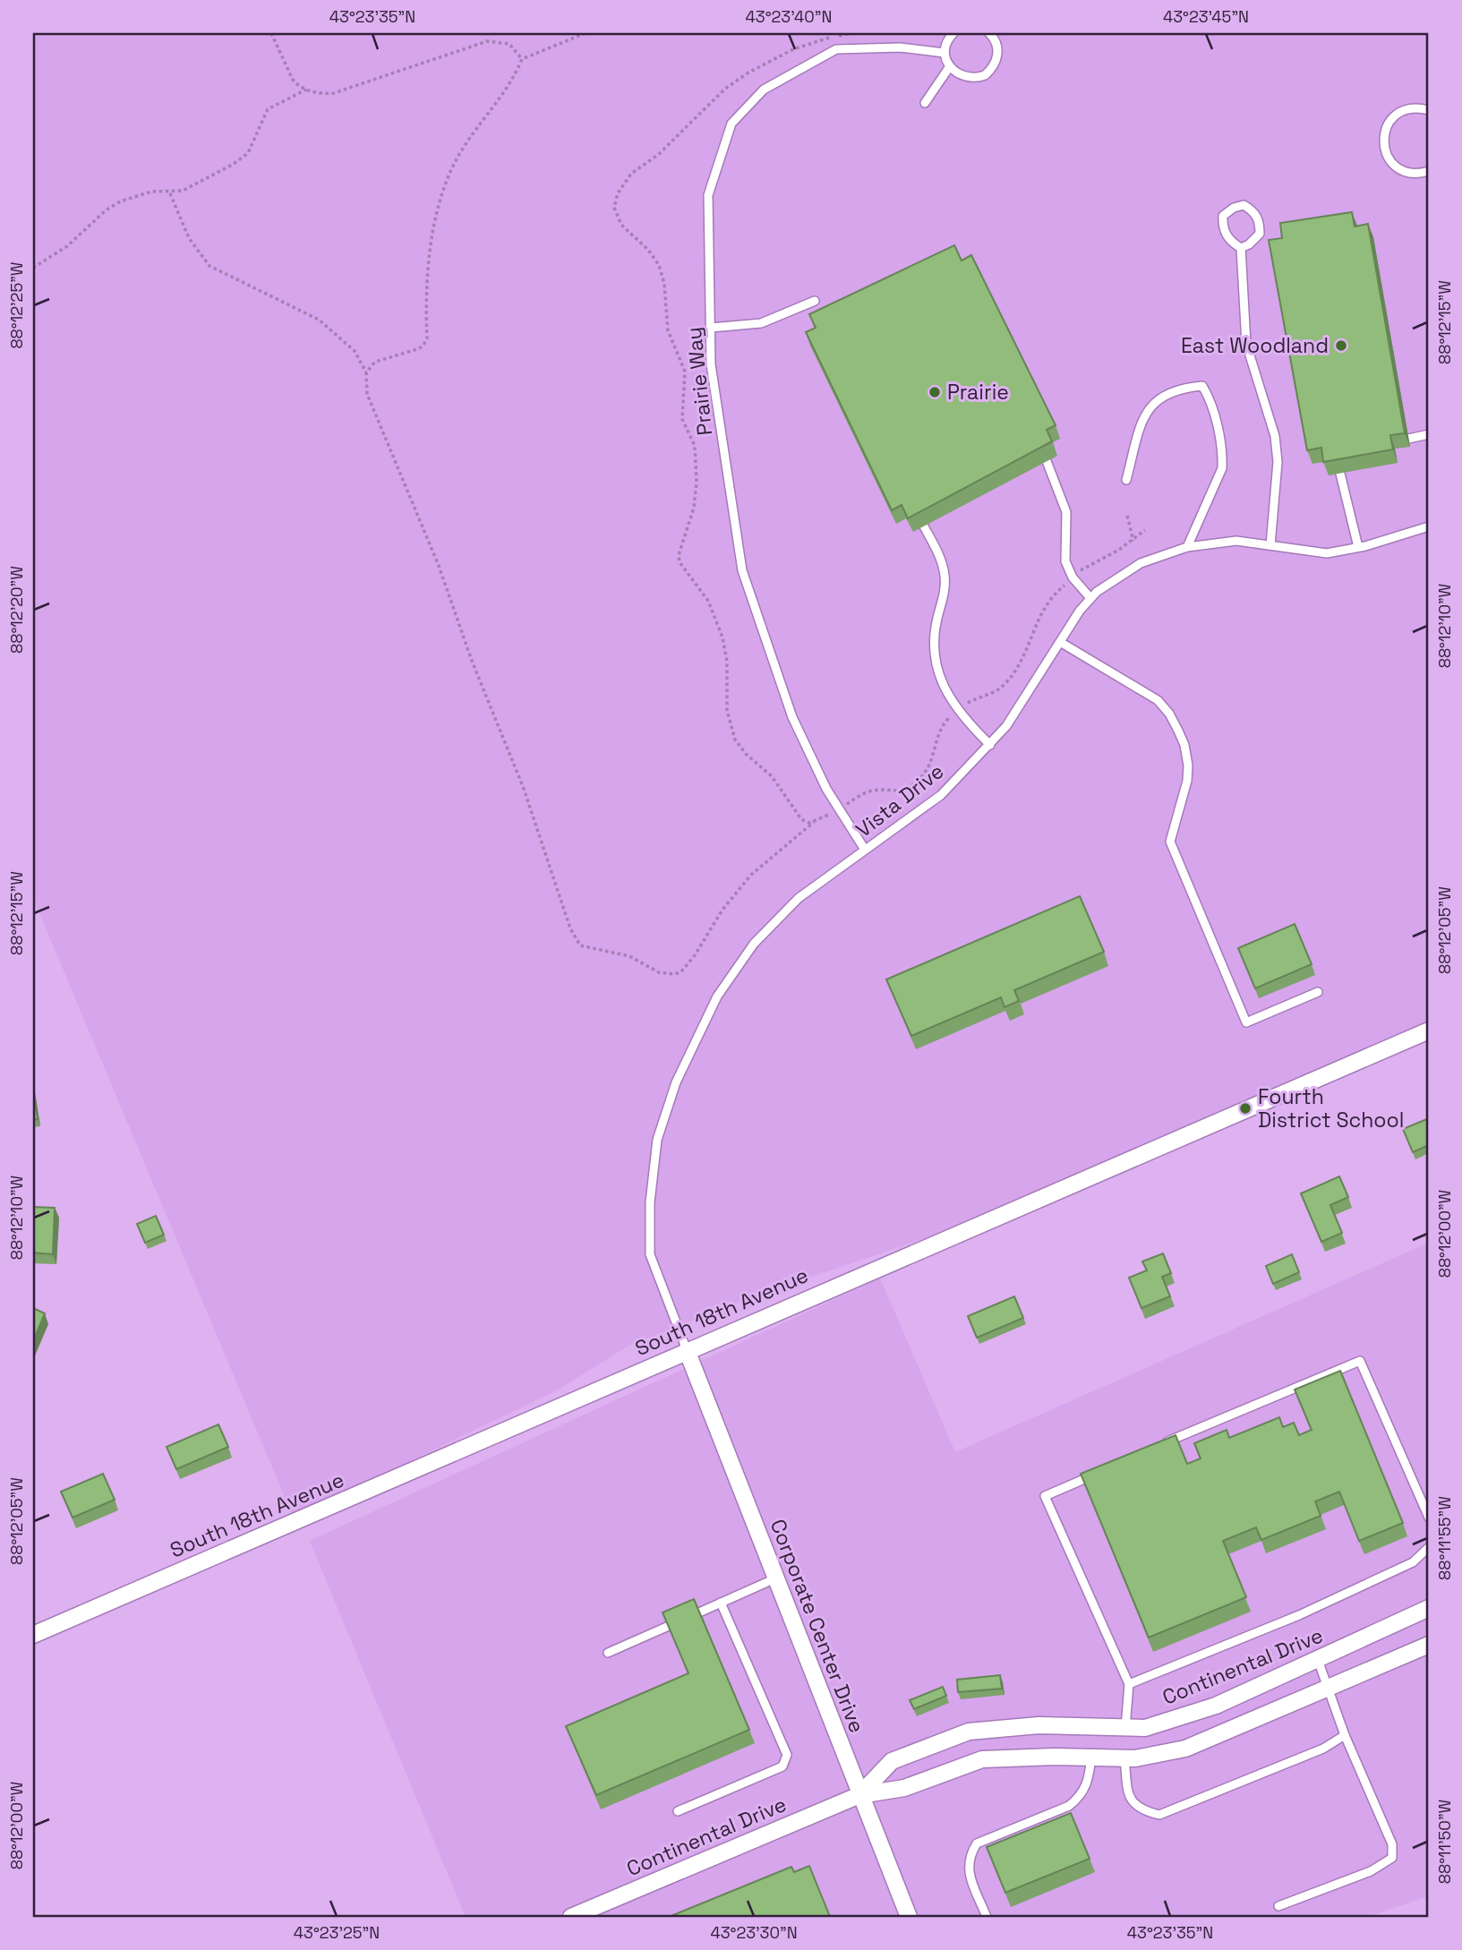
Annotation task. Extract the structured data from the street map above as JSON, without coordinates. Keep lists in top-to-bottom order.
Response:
{
  "streets": {
    "street": ["South 18th Avenue", "Corporate Center Drive", "Continental Drive"],
    "lane": ["Prairie Way", "Vista Drive"]
  },
  "crossings": [
    ["Prairie Way", "Vista Drive"],
    ["Vista Drive", "South 18th Avenue"],
    ["Vista Drive", "Corporate Center Drive"],
    ["South 18th Avenue", "Corporate Center Drive"],
    ["Corporate Center Drive", "Continental Drive"]
  ],
  "places": ["East Woodland", "Prairie", "Fourth District School"],
  "coordinates": [
    "43°23'35\"N",
    "43°23'40\"N",
    "43°23'45\"N",
    "88°12'25\"W",
    "88°12'15\"W",
    "88°12'20\"W",
    "88°12'10\"W",
    "88°12'05\"W",
    "88°12'00\"W",
    "88°11'55\"W",
    "88°11'50\"W",
    "43°23'25\"N",
    "43°23'30\"N"
  ]
}
